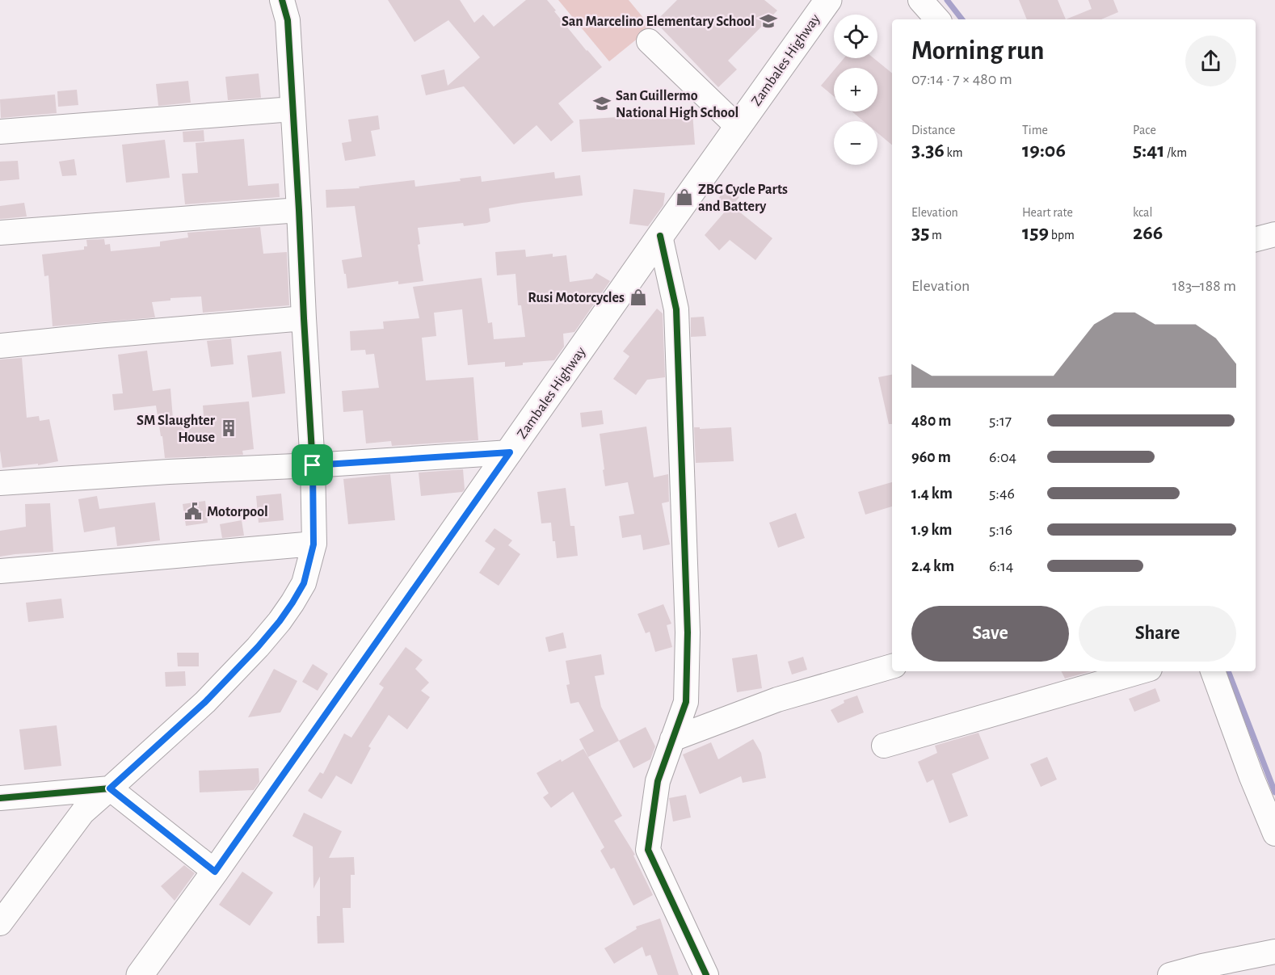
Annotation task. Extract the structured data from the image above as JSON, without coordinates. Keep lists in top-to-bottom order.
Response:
{
  "streets": {
    "main road": ["Zambales Highway"]
  },
  "places": {
    "school or university": ["San Marcelino Elementary School", "San Guillermo National High School"],
    "shop": ["ZBG Cycle Parts and Battery", "Rusi Motorcycles"],
    "building": ["SM Slaughter House"],
    "public building": ["Motorpool"]
  },
  "page": {
    "map_buttons": ["+", "−"],
    "heading": ["Morning run", "07:14 · 7 × 480 m"],
    "stats": [
      ["Distance", "3.36 km"],
      ["Time", "19:06"],
      ["Pace", "5:41 /km"],
      ["Elevation", "35 m"],
      ["Heart rate", "159 bpm"],
      ["kcal", "266"]
    ],
    "chart": ["Elevation", "183–188 m"],
    "list": [
      {
        "name": "480 m",
        "note": "5:17"
      },
      {
        "name": "960 m",
        "note": "6:04"
      },
      {
        "name": "1.4 km",
        "note": "5:46"
      },
      {
        "name": "1.9 km",
        "note": "5:16"
      },
      {
        "name": "2.4 km",
        "note": "6:14"
      }
    ],
    "buttons": ["Save", "Share"]
  }
}
